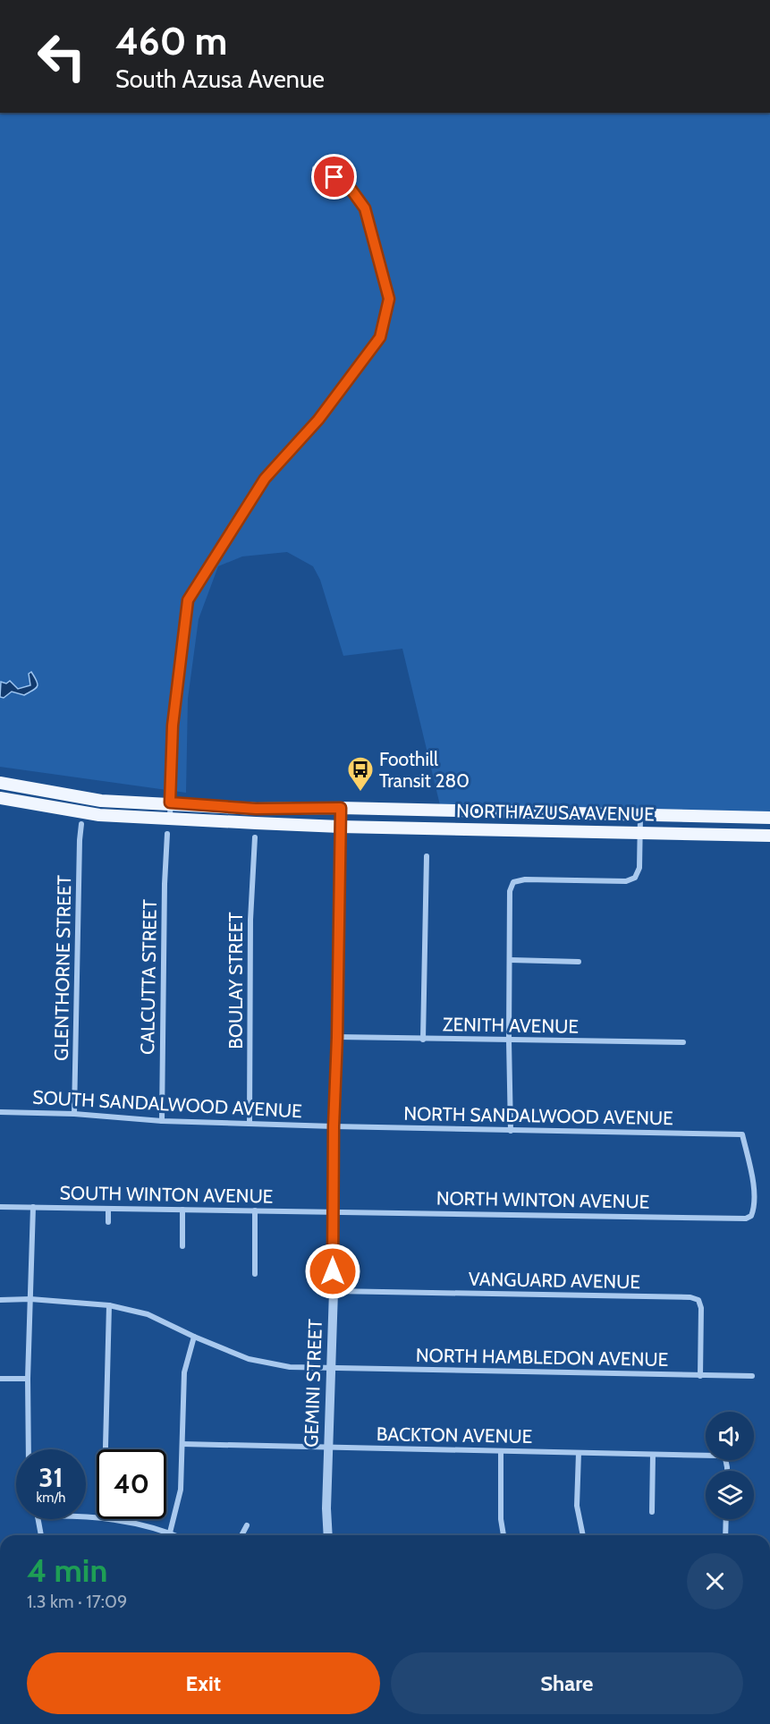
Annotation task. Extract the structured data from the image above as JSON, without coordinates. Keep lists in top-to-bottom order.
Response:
{
  "streets": {
    "main road": ["NORTH AZUSA AVENUE"],
    "street": [
      "GLENTHORNE STREET",
      "CALCUTTA STREET",
      "BOULAY STREET",
      "ZENITH AVENUE",
      "SOUTH SANDALWOOD AVENUE",
      "NORTH SANDALWOOD AVENUE",
      "SOUTH WINTON AVENUE",
      "NORTH WINTON AVENUE",
      "VANGUARD AVENUE",
      "NORTH HAMBLEDON AVENUE",
      "GEMINI STREET",
      "BACKTON AVENUE"
    ]
  },
  "crossings": [
    ["NORTH AZUSA AVENUE", "GEMINI STREET"],
    ["GLENTHORNE STREET", "SOUTH SANDALWOOD AVENUE"],
    ["CALCUTTA STREET", "SOUTH SANDALWOOD AVENUE"],
    ["BOULAY STREET", "SOUTH SANDALWOOD AVENUE"],
    ["ZENITH AVENUE", "GEMINI STREET"],
    ["SOUTH SANDALWOOD AVENUE", "NORTH SANDALWOOD AVENUE"],
    ["SOUTH SANDALWOOD AVENUE", "GEMINI STREET"],
    ["NORTH SANDALWOOD AVENUE", "NORTH WINTON AVENUE"],
    ["NORTH SANDALWOOD AVENUE", "GEMINI STREET"],
    ["SOUTH WINTON AVENUE", "NORTH WINTON AVENUE"],
    ["SOUTH WINTON AVENUE", "GEMINI STREET"],
    ["NORTH WINTON AVENUE", "GEMINI STREET"],
    ["VANGUARD AVENUE", "NORTH HAMBLEDON AVENUE"],
    ["VANGUARD AVENUE", "GEMINI STREET"],
    ["NORTH HAMBLEDON AVENUE", "GEMINI STREET"],
    ["GEMINI STREET", "BACKTON AVENUE"]
  ],
  "places": {
    "bus stop": ["Foothill Transit 280"]
  },
  "page": {
    "turn": ["460 m", "South Azusa Avenue"],
    "speed": "31 km/h",
    "limit": "40",
    "heading": ["4 min", "1.3 km · 17:09"],
    "buttons": ["Exit", "Share"]
  }
}
